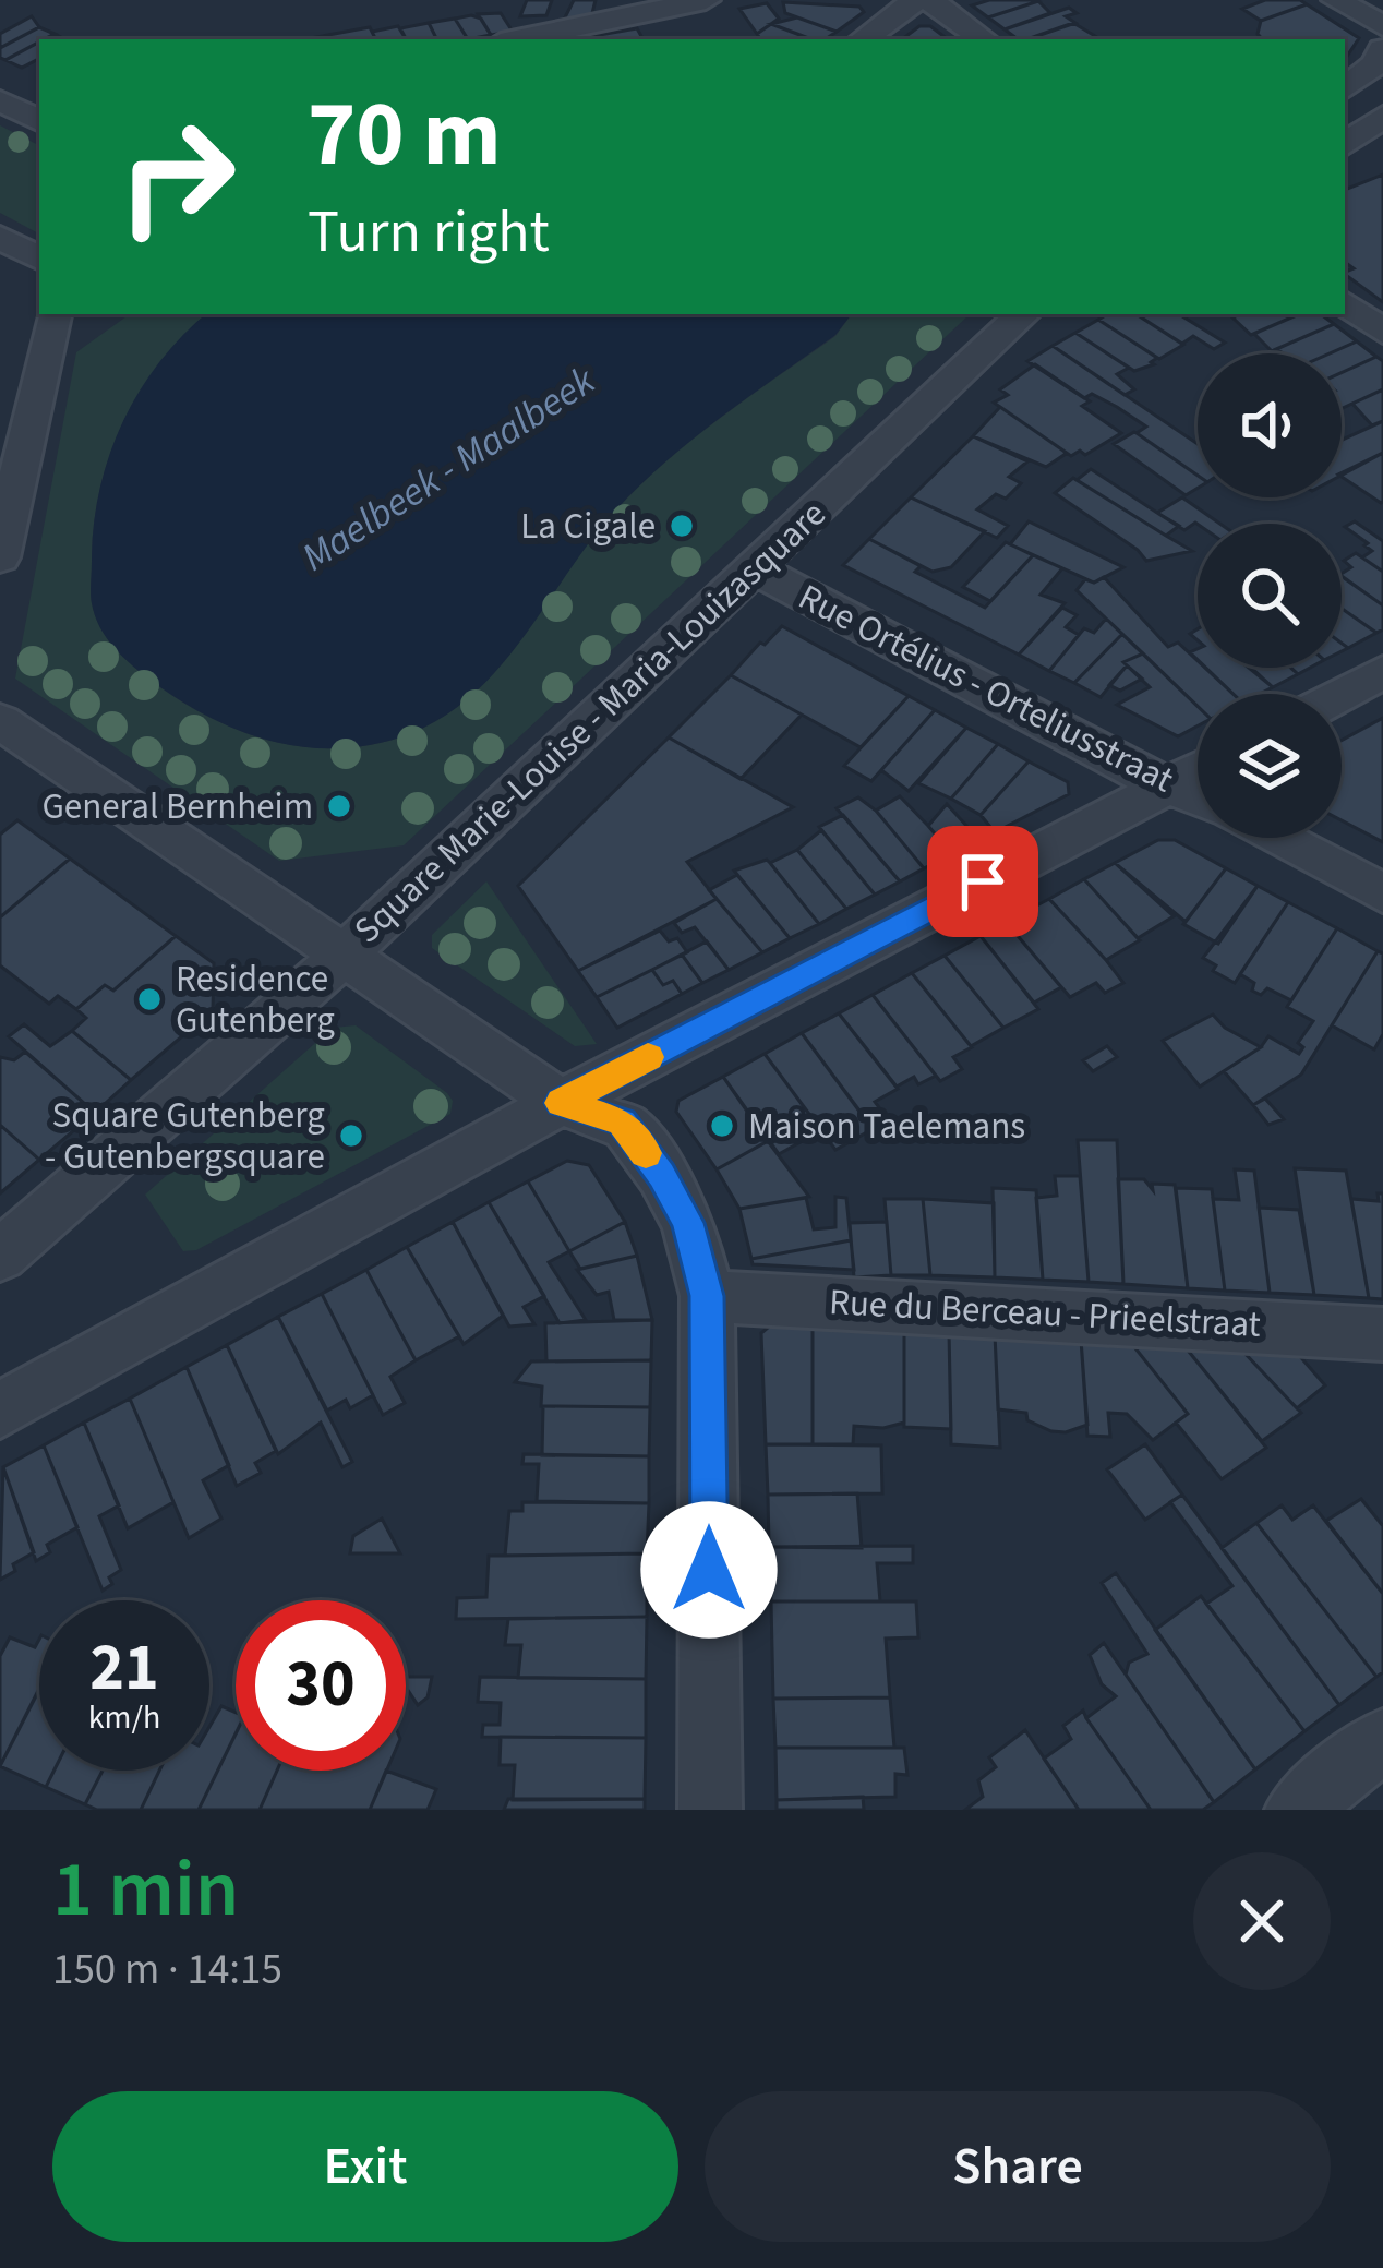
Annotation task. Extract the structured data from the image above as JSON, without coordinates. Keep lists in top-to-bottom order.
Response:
{
  "streets": {
    "street": ["Rue Ortélius - Orteliusstraat", "Square Marie-Louise - Maria-Louizasquare", "Rue du Berceau - Prieelstraat"]
  },
  "crossings": [
    ["Rue Ortélius - Orteliusstraat", "Square Marie-Louise - Maria-Louizasquare"]
  ],
  "water": ["Maelbeek - Maalbeek"],
  "places": [
    "La Cigale",
    "General Bernheim",
    "Residence Gutenberg",
    "Maison Taelemans",
    "Square Gutenberg - Gutenbergsquare"
  ],
  "page": {
    "turn": ["70 m", "Turn right"],
    "speed": "21 km/h",
    "limit": "30",
    "heading": ["1 min", "150 m · 14:15"],
    "buttons": ["Exit", "Share"]
  }
}
